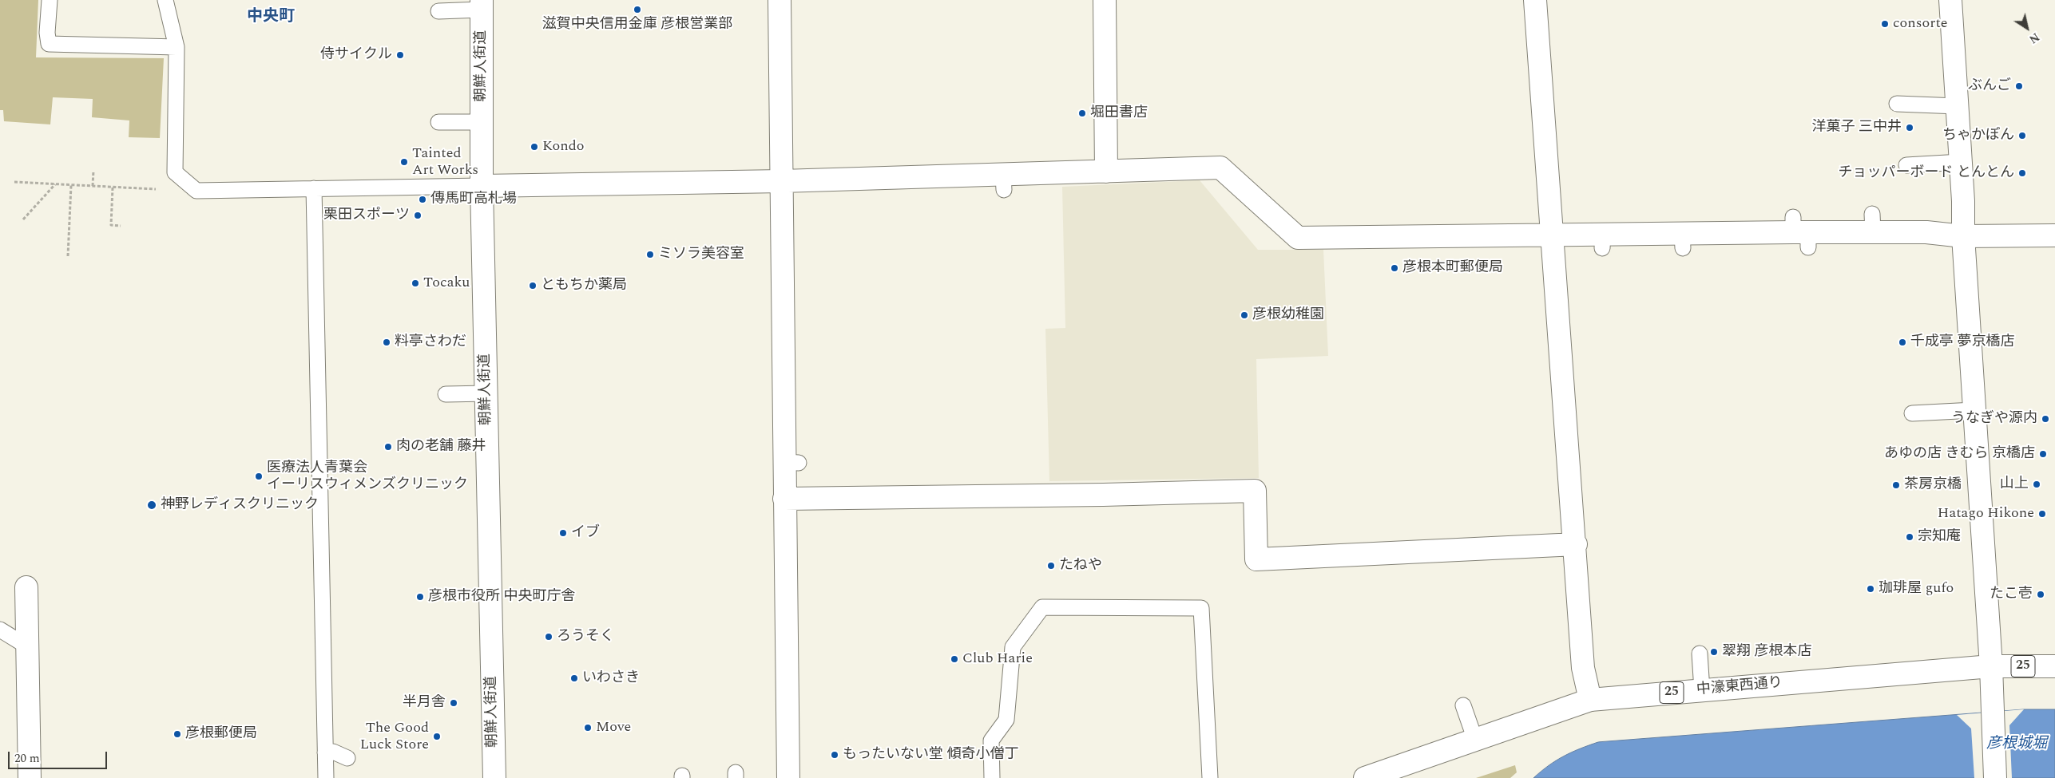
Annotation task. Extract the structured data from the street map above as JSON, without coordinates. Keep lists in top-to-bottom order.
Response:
{
  "streets": {
    "street": ["朝鮮人街道", "25", "中濠東西通り"]
  },
  "districts": ["中央町"],
  "water": ["彦根城堀"],
  "places": [
    "滋賀中央信用金庫 彦根営業部",
    "consorte",
    "侍サイクル",
    "ぶんご",
    "堀田書店",
    "洋菓子 三中井",
    "ちゃかぽん",
    "Kondo",
    "Tainted Art Works",
    "チョッパーボード とんとん",
    "傳馬町高札場",
    "栗田スポーツ",
    "ミソラ美容室",
    "彦根本町郵便局",
    "Tocaku",
    "ともちか薬局",
    "彦根幼稚園",
    "料亭さわだ",
    "千成亭 夢京橋店",
    "うなぎや源内",
    "肉の老舗 藤井",
    "あゆの店 きむら 京橋店",
    "医療法人青葉会 イーリスウィメンズクリニック",
    "山上",
    "茶房京橋",
    "神野レディスクリニック",
    "Hatago Hikone",
    "イブ",
    "宗知庵",
    "たねや",
    "珈琲屋 gufo",
    "たこ壱",
    "彦根市役所 中央町庁舎",
    "ろうそく",
    "翠翔 彦根本店",
    "Club Harie",
    "いわさき",
    "半月舎",
    "Move",
    "彦根郵便局",
    "The Good Luck Store",
    "もったいない堂 傾奇小僧丁"
  ],
  "scale_bar": "20 m",
  "north": "bottom right"
}
